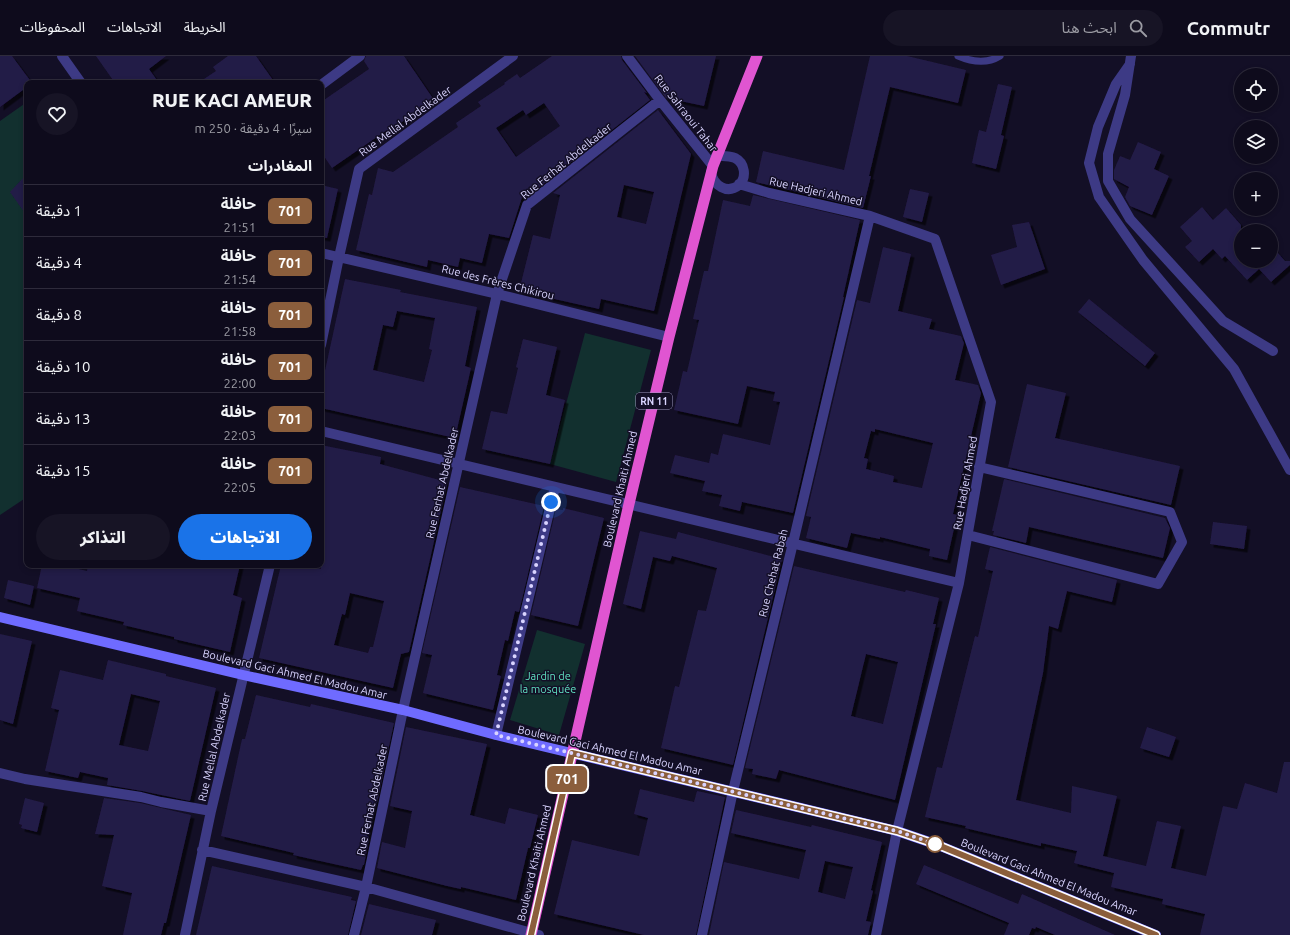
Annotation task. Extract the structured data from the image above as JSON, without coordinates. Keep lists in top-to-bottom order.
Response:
{
  "streets": {
    "highway": ["RN 11", "Boulevard Khaiti Ahmed"],
    "main road": ["Boulevard Gaci Ahmed El Madou Amar"],
    "street": [
      "Rue Sahraoui Tahar",
      "Rue Mellal Abdelkader",
      "Rue Ferhat Abdelkader",
      "Rue Hadjeri Ahmed",
      "Rue des Frères Chikirou",
      "Rue Chehat Rabah"
    ]
  },
  "crossings": [
    ["Rue Sahraoui Tahar", "Rue Ferhat Abdelkader"],
    ["Rue Sahraoui Tahar", "Rue Hadjeri Ahmed"],
    ["Rue Sahraoui Tahar", "Boulevard Khaiti Ahmed"],
    ["Rue Mellal Abdelkader", "Rue des Frères Chikirou"],
    ["Rue Mellal Abdelkader", "Boulevard Gaci Ahmed El Madou Amar"],
    ["Rue Ferhat Abdelkader", "Rue des Frères Chikirou"],
    ["Rue Ferhat Abdelkader", "Boulevard Gaci Ahmed El Madou Amar"],
    ["Rue Hadjeri Ahmed", "Boulevard Khaiti Ahmed"],
    ["Rue Hadjeri Ahmed", "Rue Chehat Rabah"],
    ["Rue Hadjeri Ahmed", "Boulevard Gaci Ahmed El Madou Amar"],
    ["Rue des Frères Chikirou", "Boulevard Khaiti Ahmed"],
    ["Boulevard Khaiti Ahmed", "Boulevard Gaci Ahmed El Madou Amar"],
    ["Rue Chehat Rabah", "Boulevard Gaci Ahmed El Madou Amar"]
  ],
  "parks": ["Jardin de la mosquée"],
  "lines": ["bus line 701"],
  "page": {
    "header": "Commutr",
    "search": "ابحث هنا",
    "nav": ["الخريطة", "الاتجاهات", "المحفوظات"],
    "on_map": "701",
    "map_buttons": ["+", "−"],
    "heading": [
      ["RUE KACI AMEUR", "سيرًا · 4 دقيقة · 250 m"],
      "المغادرات"
    ],
    "list": [
      {
        "mark": "701",
        "name": "حافلة",
        "note": "21:51",
        "value": "1 دقيقة"
      },
      {
        "mark": "701",
        "name": "حافلة",
        "note": "21:54",
        "value": "4 دقيقة"
      },
      {
        "mark": "701",
        "name": "حافلة",
        "note": "21:58",
        "value": "8 دقيقة"
      },
      {
        "mark": "701",
        "name": "حافلة",
        "note": "22:00",
        "value": "10 دقيقة"
      },
      {
        "mark": "701",
        "name": "حافلة",
        "note": "22:03",
        "value": "13 دقيقة"
      },
      {
        "mark": "701",
        "name": "حافلة",
        "note": "22:05",
        "value": "15 دقيقة"
      }
    ],
    "buttons": ["الاتجاهات", "التذاكر"]
  }
}
